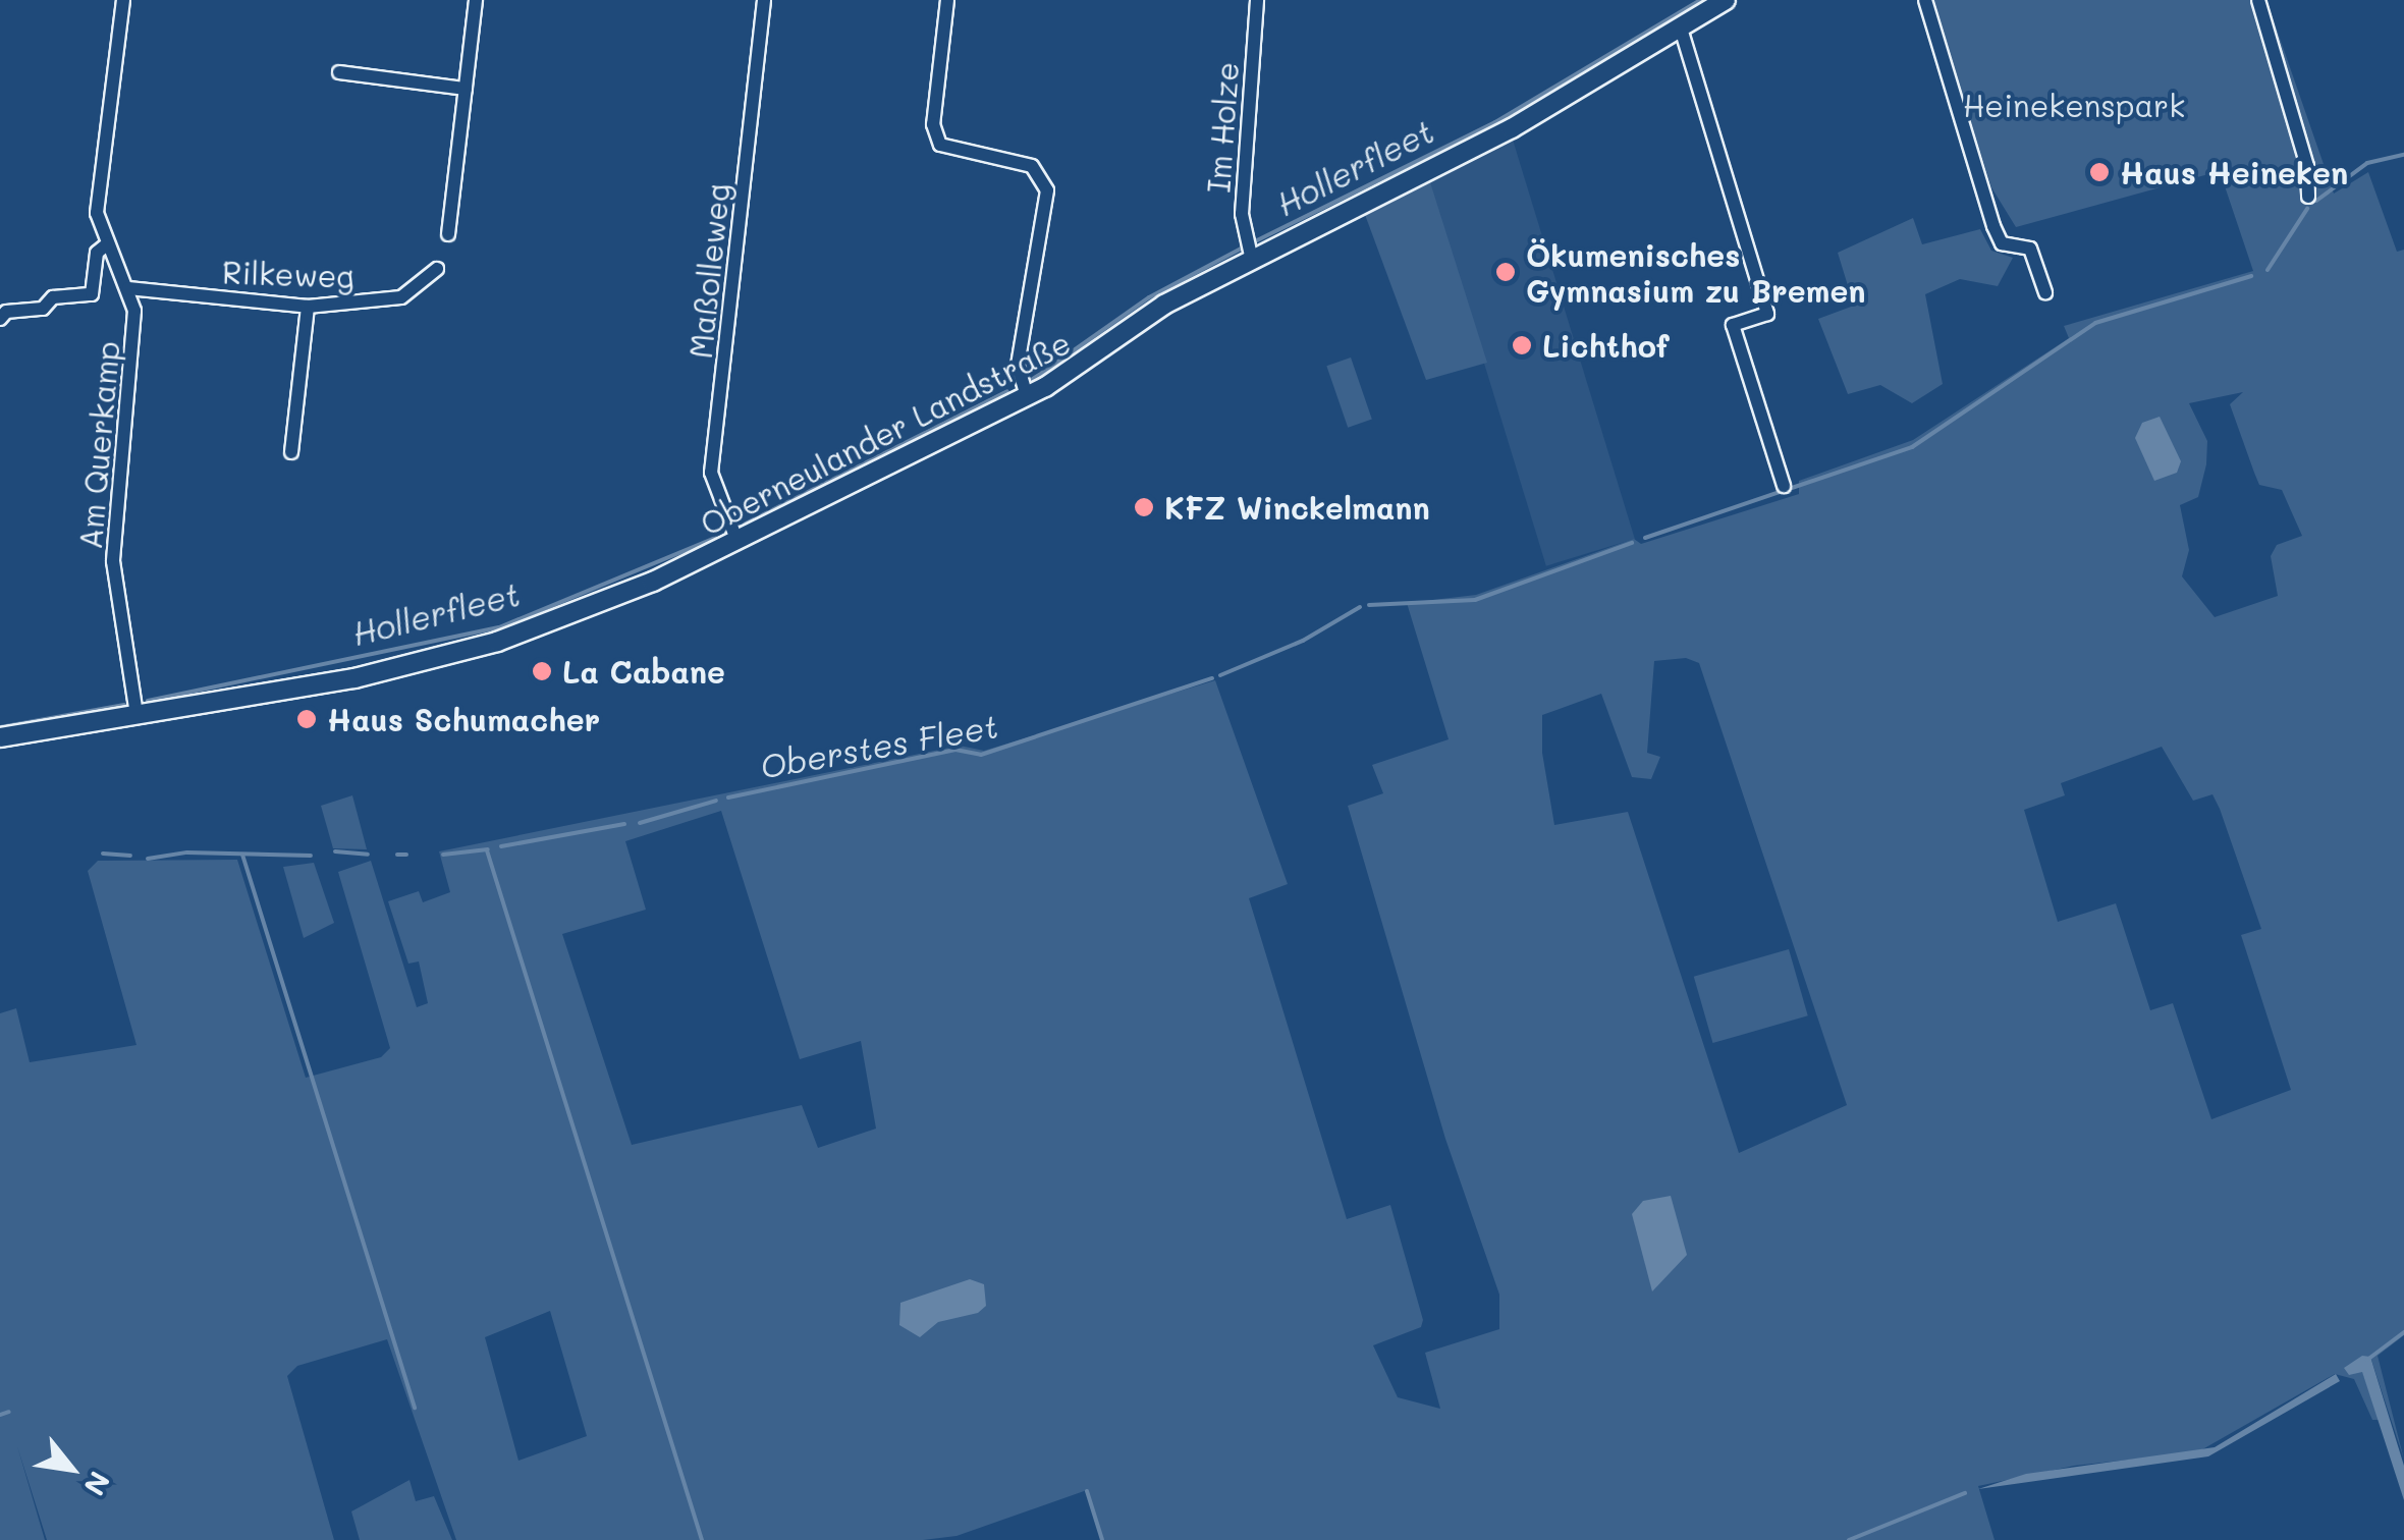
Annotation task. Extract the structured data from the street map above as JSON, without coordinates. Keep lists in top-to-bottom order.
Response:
{
  "streets": {
    "street": [
      "Im Holze",
      "Maßolleweg",
      "Rilkeweg",
      "Oberneulander Landstraße",
      "Am Querkamp"
    ]
  },
  "crossings": [
    ["Im Holze", "Oberneulander Landstraße"],
    ["Maßolleweg", "Oberneulander Landstraße"],
    ["Rilkeweg", "Am Querkamp"],
    ["Oberneulander Landstraße", "Am Querkamp"]
  ],
  "water": ["Hollerfleet", "Oberstes Fleet"],
  "parks": ["Heinekenspark"],
  "places": [
    "Haus Heineken",
    "Ökumenisches Gymnasium zu Bremen",
    "Lichthof",
    "KFZ Winckelmann",
    "La Cabane",
    "Haus Schumacher"
  ],
  "north": "bottom right"
}
